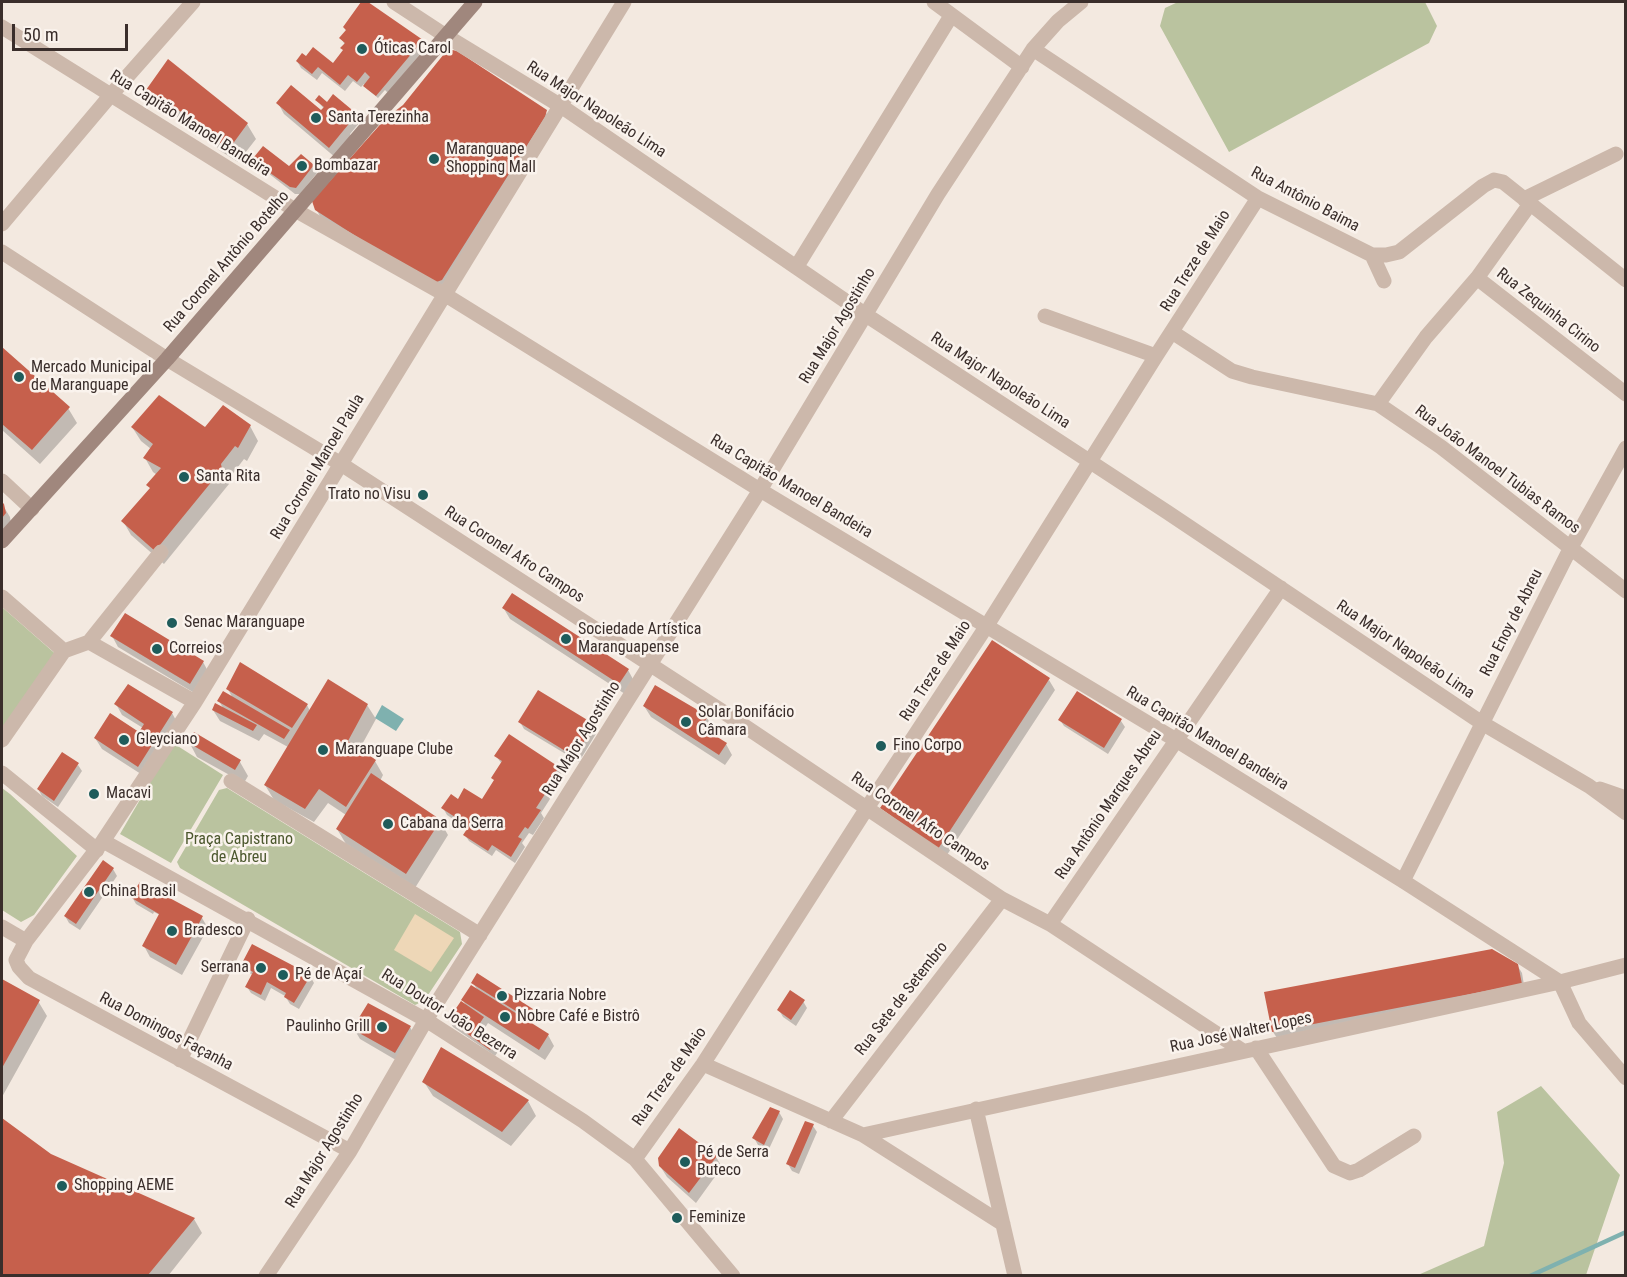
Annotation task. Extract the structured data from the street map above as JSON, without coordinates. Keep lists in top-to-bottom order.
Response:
{
  "streets": {
    "street": [
      "Rua Major Napoleão Lima",
      "Rua Capitão Manoel Bandeira",
      "Rua Antônio Baima",
      "Rua Treze de Maio",
      "Rua Coronel Antônio Botelho",
      "Rua Zequinha Cirino",
      "Rua Major Agostinho",
      "Rua Coronel Manoel Paula",
      "Rua João Manoel Tubias Ramos",
      "Rua Coronel Afro Campos",
      "Rua Enoy de Abreu",
      "Rua Antônio Marques Abreu",
      "Rua Sete de Setembro",
      "Rua Doutor João Bezerra",
      "Rua Domingos Façanha",
      "Rua José Walter Lopes"
    ]
  },
  "crossings": [
    ["Rua Major Napoleão Lima", "Rua Treze de Maio"],
    ["Rua Major Napoleão Lima", "Rua Coronel Antônio Botelho"],
    ["Rua Major Napoleão Lima", "Rua Major Agostinho"],
    ["Rua Major Napoleão Lima", "Rua Coronel Manoel Paula"],
    ["Rua Major Napoleão Lima", "Rua Enoy de Abreu"],
    ["Rua Major Napoleão Lima", "Rua Antônio Marques Abreu"],
    ["Rua Capitão Manoel Bandeira", "Rua Treze de Maio"],
    ["Rua Capitão Manoel Bandeira", "Rua Coronel Antônio Botelho"],
    ["Rua Capitão Manoel Bandeira", "Rua Major Agostinho"],
    ["Rua Capitão Manoel Bandeira", "Rua Coronel Manoel Paula"],
    ["Rua Capitão Manoel Bandeira", "Rua Enoy de Abreu"],
    ["Rua Capitão Manoel Bandeira", "Rua Antônio Marques Abreu"],
    ["Rua Capitão Manoel Bandeira", "Rua José Walter Lopes"],
    ["Rua Antônio Baima", "Rua Treze de Maio"],
    ["Rua Antônio Baima", "Rua Major Agostinho"],
    ["Rua Treze de Maio", "Rua João Manoel Tubias Ramos"],
    ["Rua Treze de Maio", "Rua Coronel Afro Campos"],
    ["Rua Treze de Maio", "Rua Doutor João Bezerra"],
    ["Rua Coronel Antônio Botelho", "Rua Coronel Afro Campos"],
    ["Rua Major Agostinho", "Rua Coronel Afro Campos"],
    ["Rua Major Agostinho", "Rua Doutor João Bezerra"],
    ["Rua Major Agostinho", "Rua Domingos Façanha"],
    ["Rua Coronel Manoel Paula", "Rua Coronel Afro Campos"],
    ["Rua Coronel Manoel Paula", "Rua Doutor João Bezerra"],
    ["Rua Coronel Manoel Paula", "Rua Domingos Façanha"],
    ["Rua João Manoel Tubias Ramos", "Rua Enoy de Abreu"],
    ["Rua Coronel Afro Campos", "Rua Antônio Marques Abreu"],
    ["Rua Coronel Afro Campos", "Rua Sete de Setembro"],
    ["Rua Coronel Afro Campos", "Rua José Walter Lopes"]
  ],
  "parks": ["Praça Capistrano de Abreu"],
  "places": [
    "Óticas Carol",
    "Santa Terezinha",
    "Maranguape Shopping Mall",
    "Bombazar",
    "Mercado Municipal de Maranguape",
    "Santa Rita",
    "Trato no Visu",
    "Senac Maranguape",
    "Sociedade Artística Maranguapense",
    "Correios",
    "Solar Bonifácio Câmara",
    "Gleyciano",
    "Fino Corpo",
    "Maranguape Clube",
    "Macavi",
    "Cabana da Serra",
    "China Brasil",
    "Bradesco",
    "Serrana",
    "Pé de Açaí",
    "Pizzaria Nobre",
    "Nobre Café e Bistrô",
    "Paulinho Grill",
    "Pé de Serra Buteco",
    "Shopping AEME",
    "Feminize"
  ],
  "scale_bar": "50 m"
}
